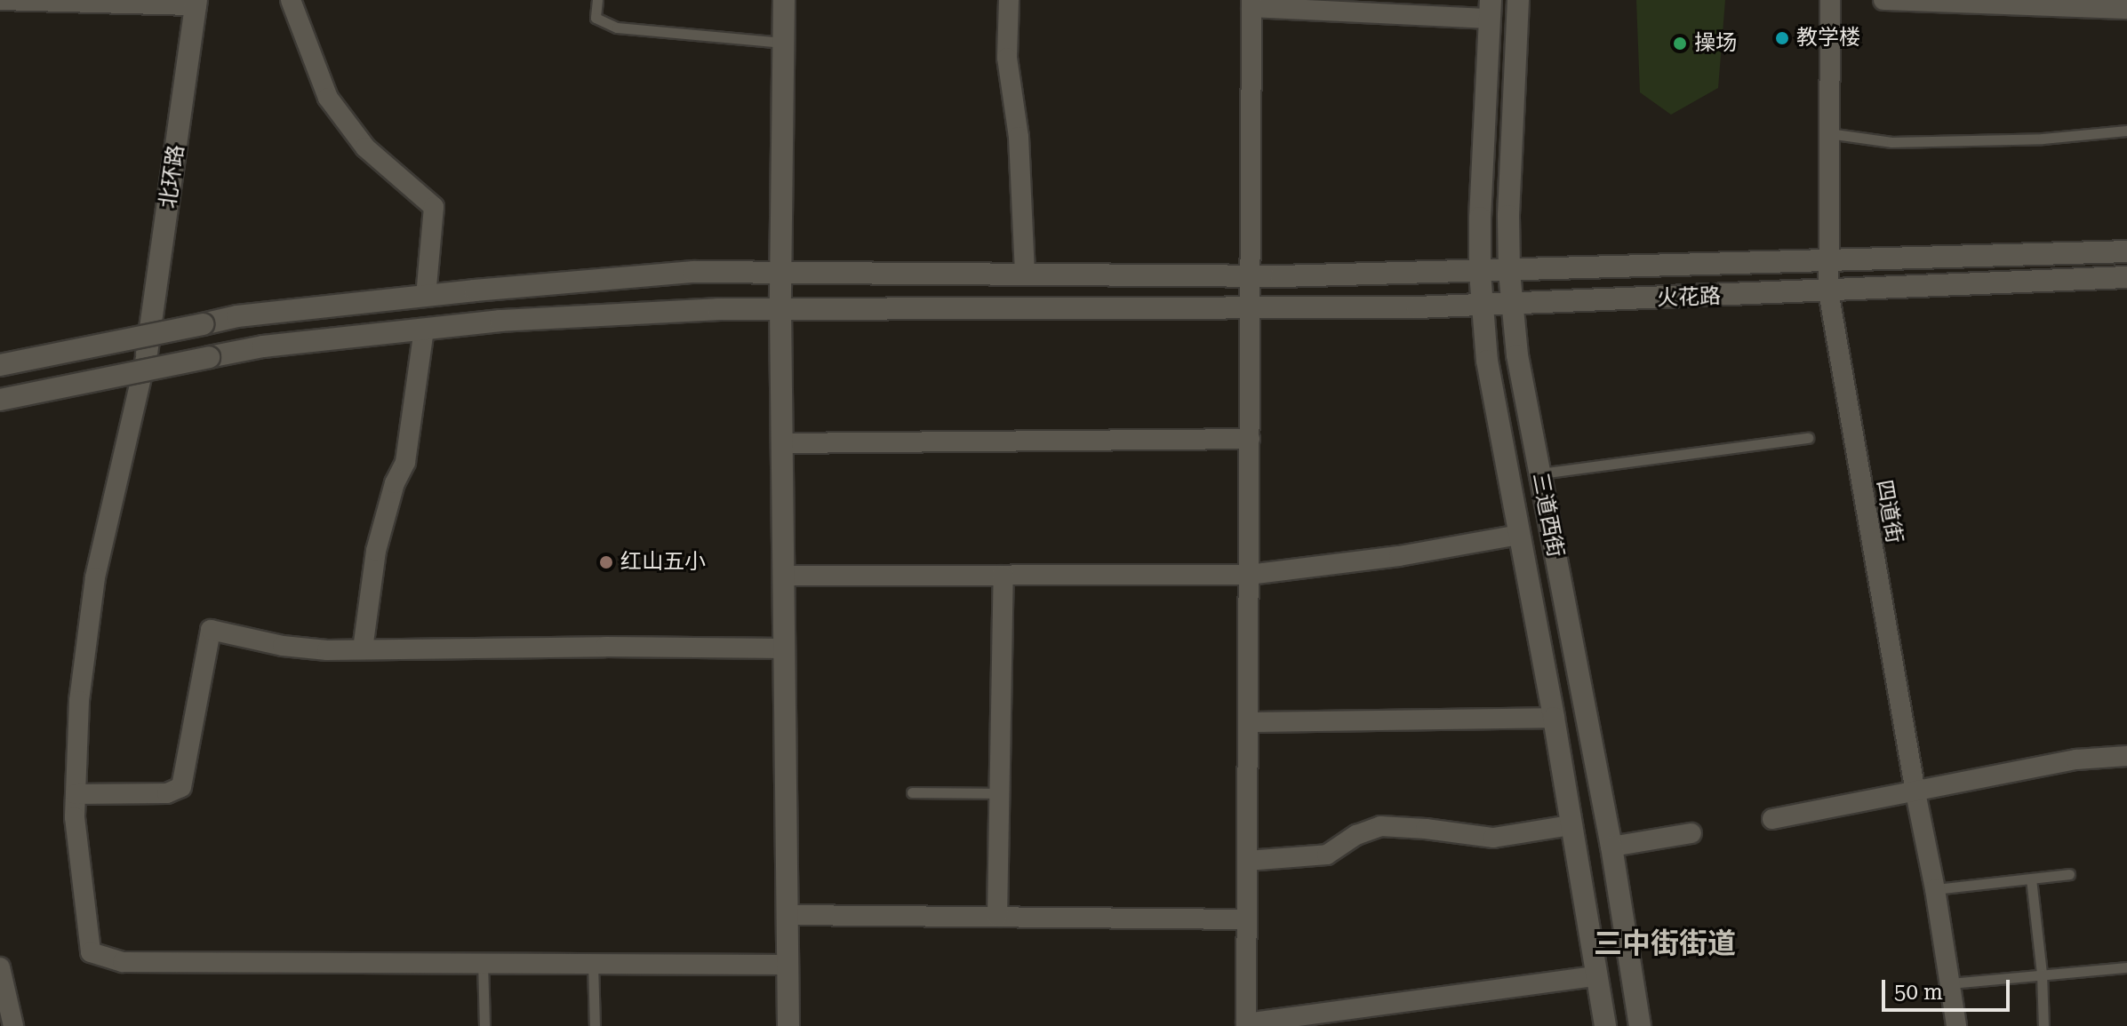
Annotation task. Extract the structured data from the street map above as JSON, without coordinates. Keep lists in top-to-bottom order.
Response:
{
  "streets": {
    "street": [
      "北环路",
      "火花路",
      "四道街",
      "三道西街"
    ]
  },
  "crossings": [
    ["火花路", "四道街"],
    ["火花路", "三道西街"]
  ],
  "districts": ["三中街街道"],
  "places": ["教学楼", "操场", "红山五小"],
  "scale_bar": "50 m"
}
